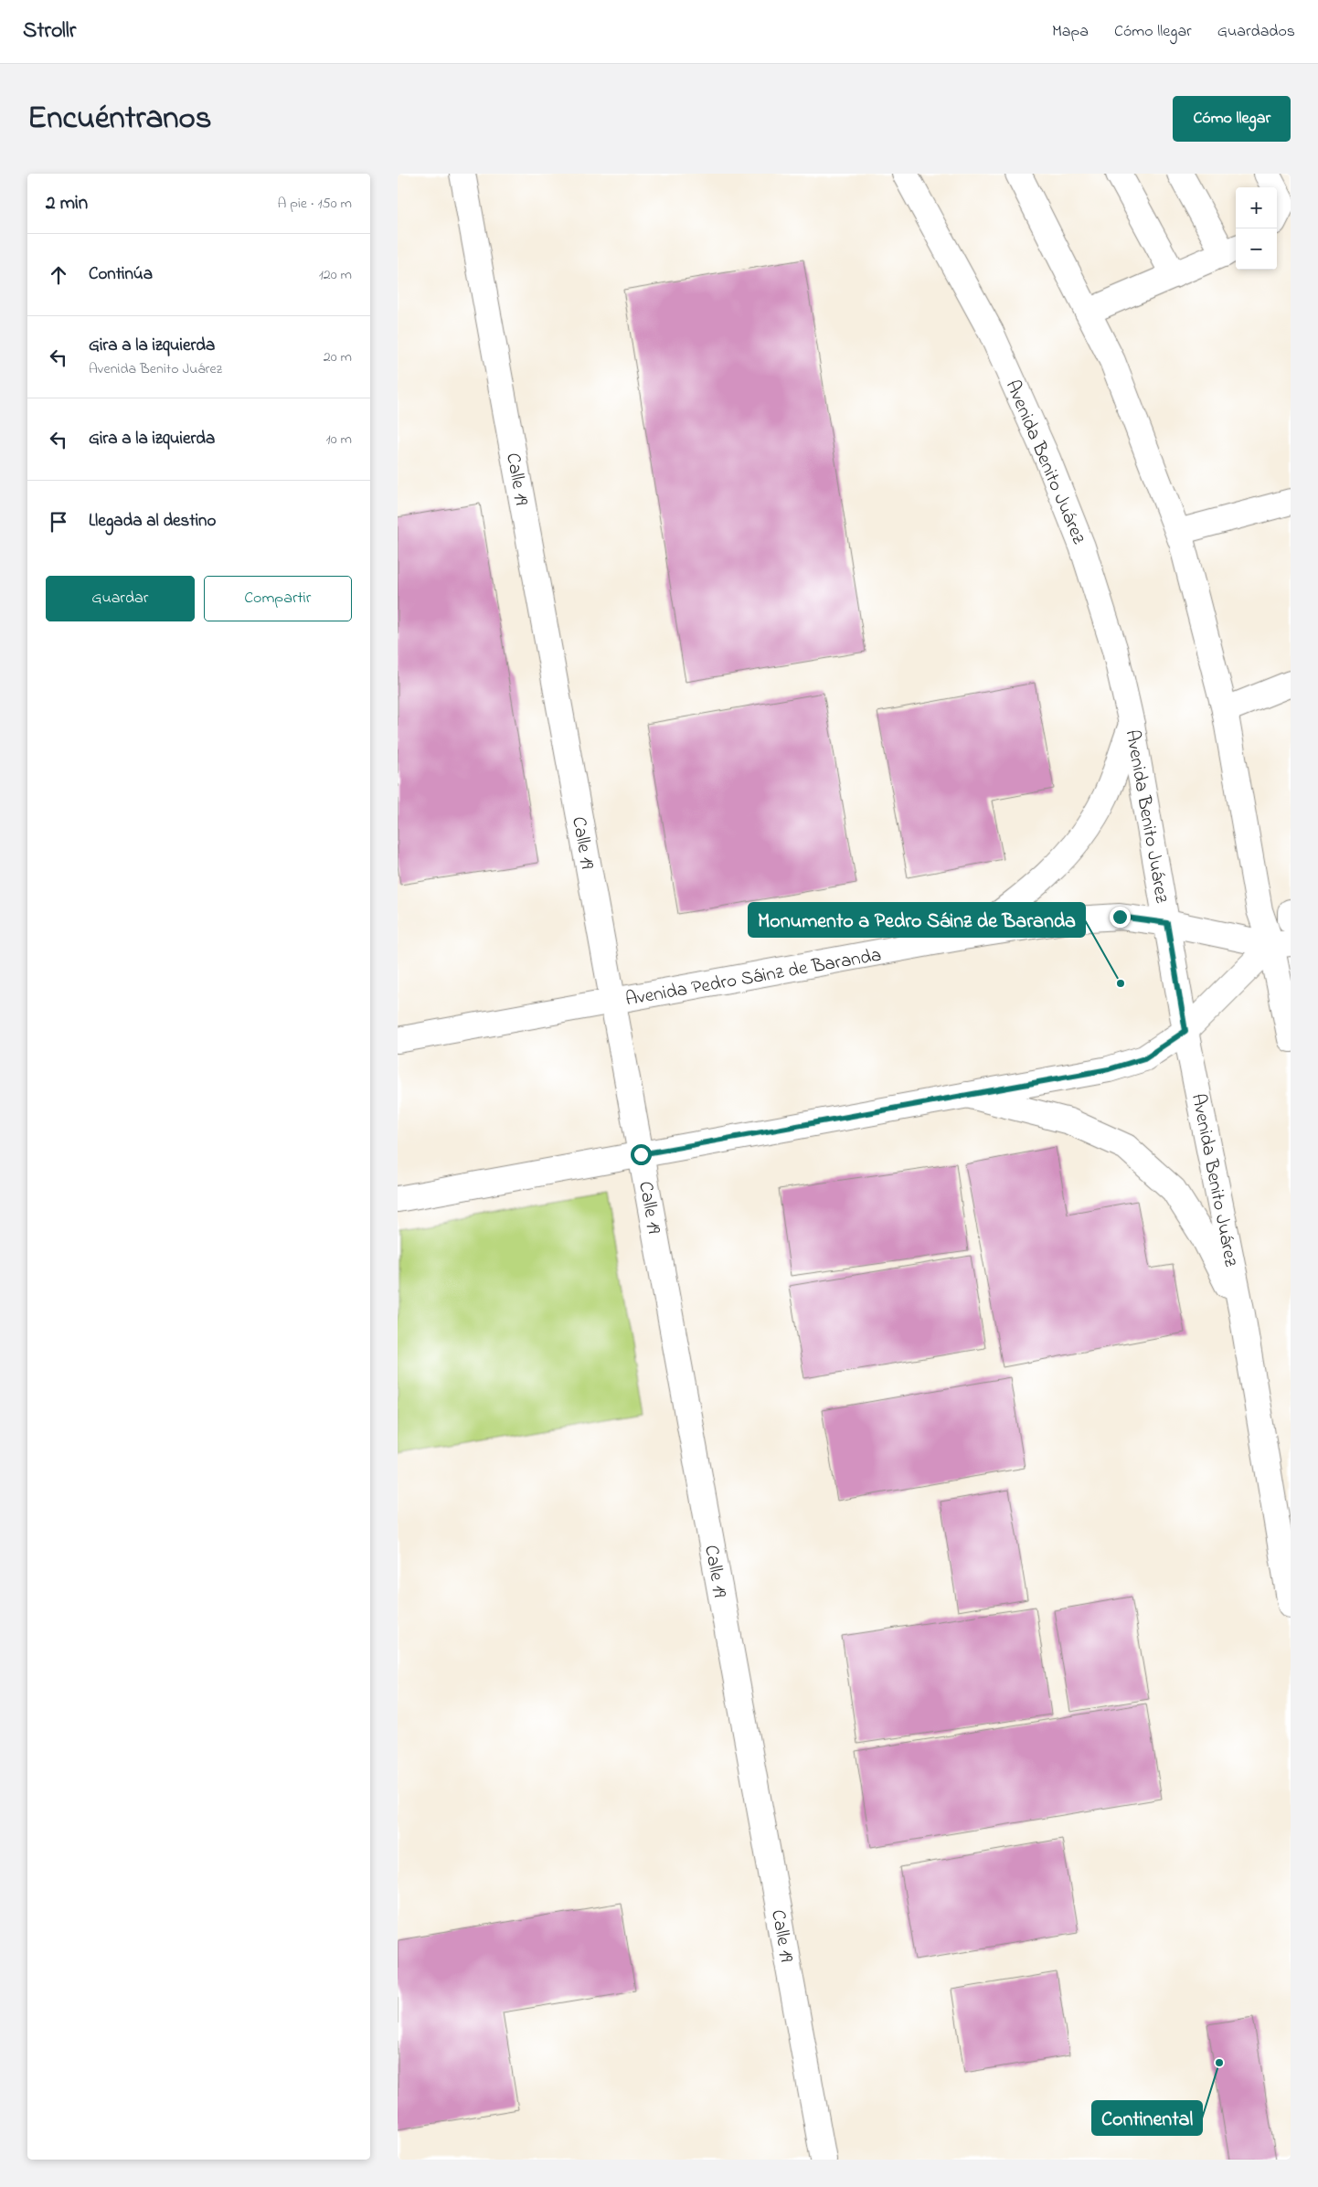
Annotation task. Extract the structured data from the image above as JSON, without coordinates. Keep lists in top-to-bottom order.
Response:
{
  "streets": {
    "street": ["Avenida Benito Juárez", "Calle 19", "Avenida Pedro Sáinz de Baranda"]
  },
  "crossings": [
    ["Avenida Benito Juárez", "Avenida Pedro Sáinz de Baranda"],
    ["Calle 19", "Avenida Pedro Sáinz de Baranda"]
  ],
  "places": ["Monumento a Pedro Sáinz de Baranda", "Continental"],
  "page": {
    "header": "Strollr",
    "nav": ["Mapa", "Cómo llegar", "Guardados"],
    "title": "Encuéntranos",
    "buttons": [
      "Cómo llegar",
      ["Guardar", "Compartir"]
    ],
    "heading": ["2 min", "A pie · 150 m"],
    "map_buttons": ["+", "−"],
    "list": [
      ["Continúa", "120 m"],
      ["Gira a la izquierda", "Avenida Benito Juárez", "20 m"],
      ["Gira a la izquierda", "10 m"],
      "Llegada al destino"
    ]
  }
}
